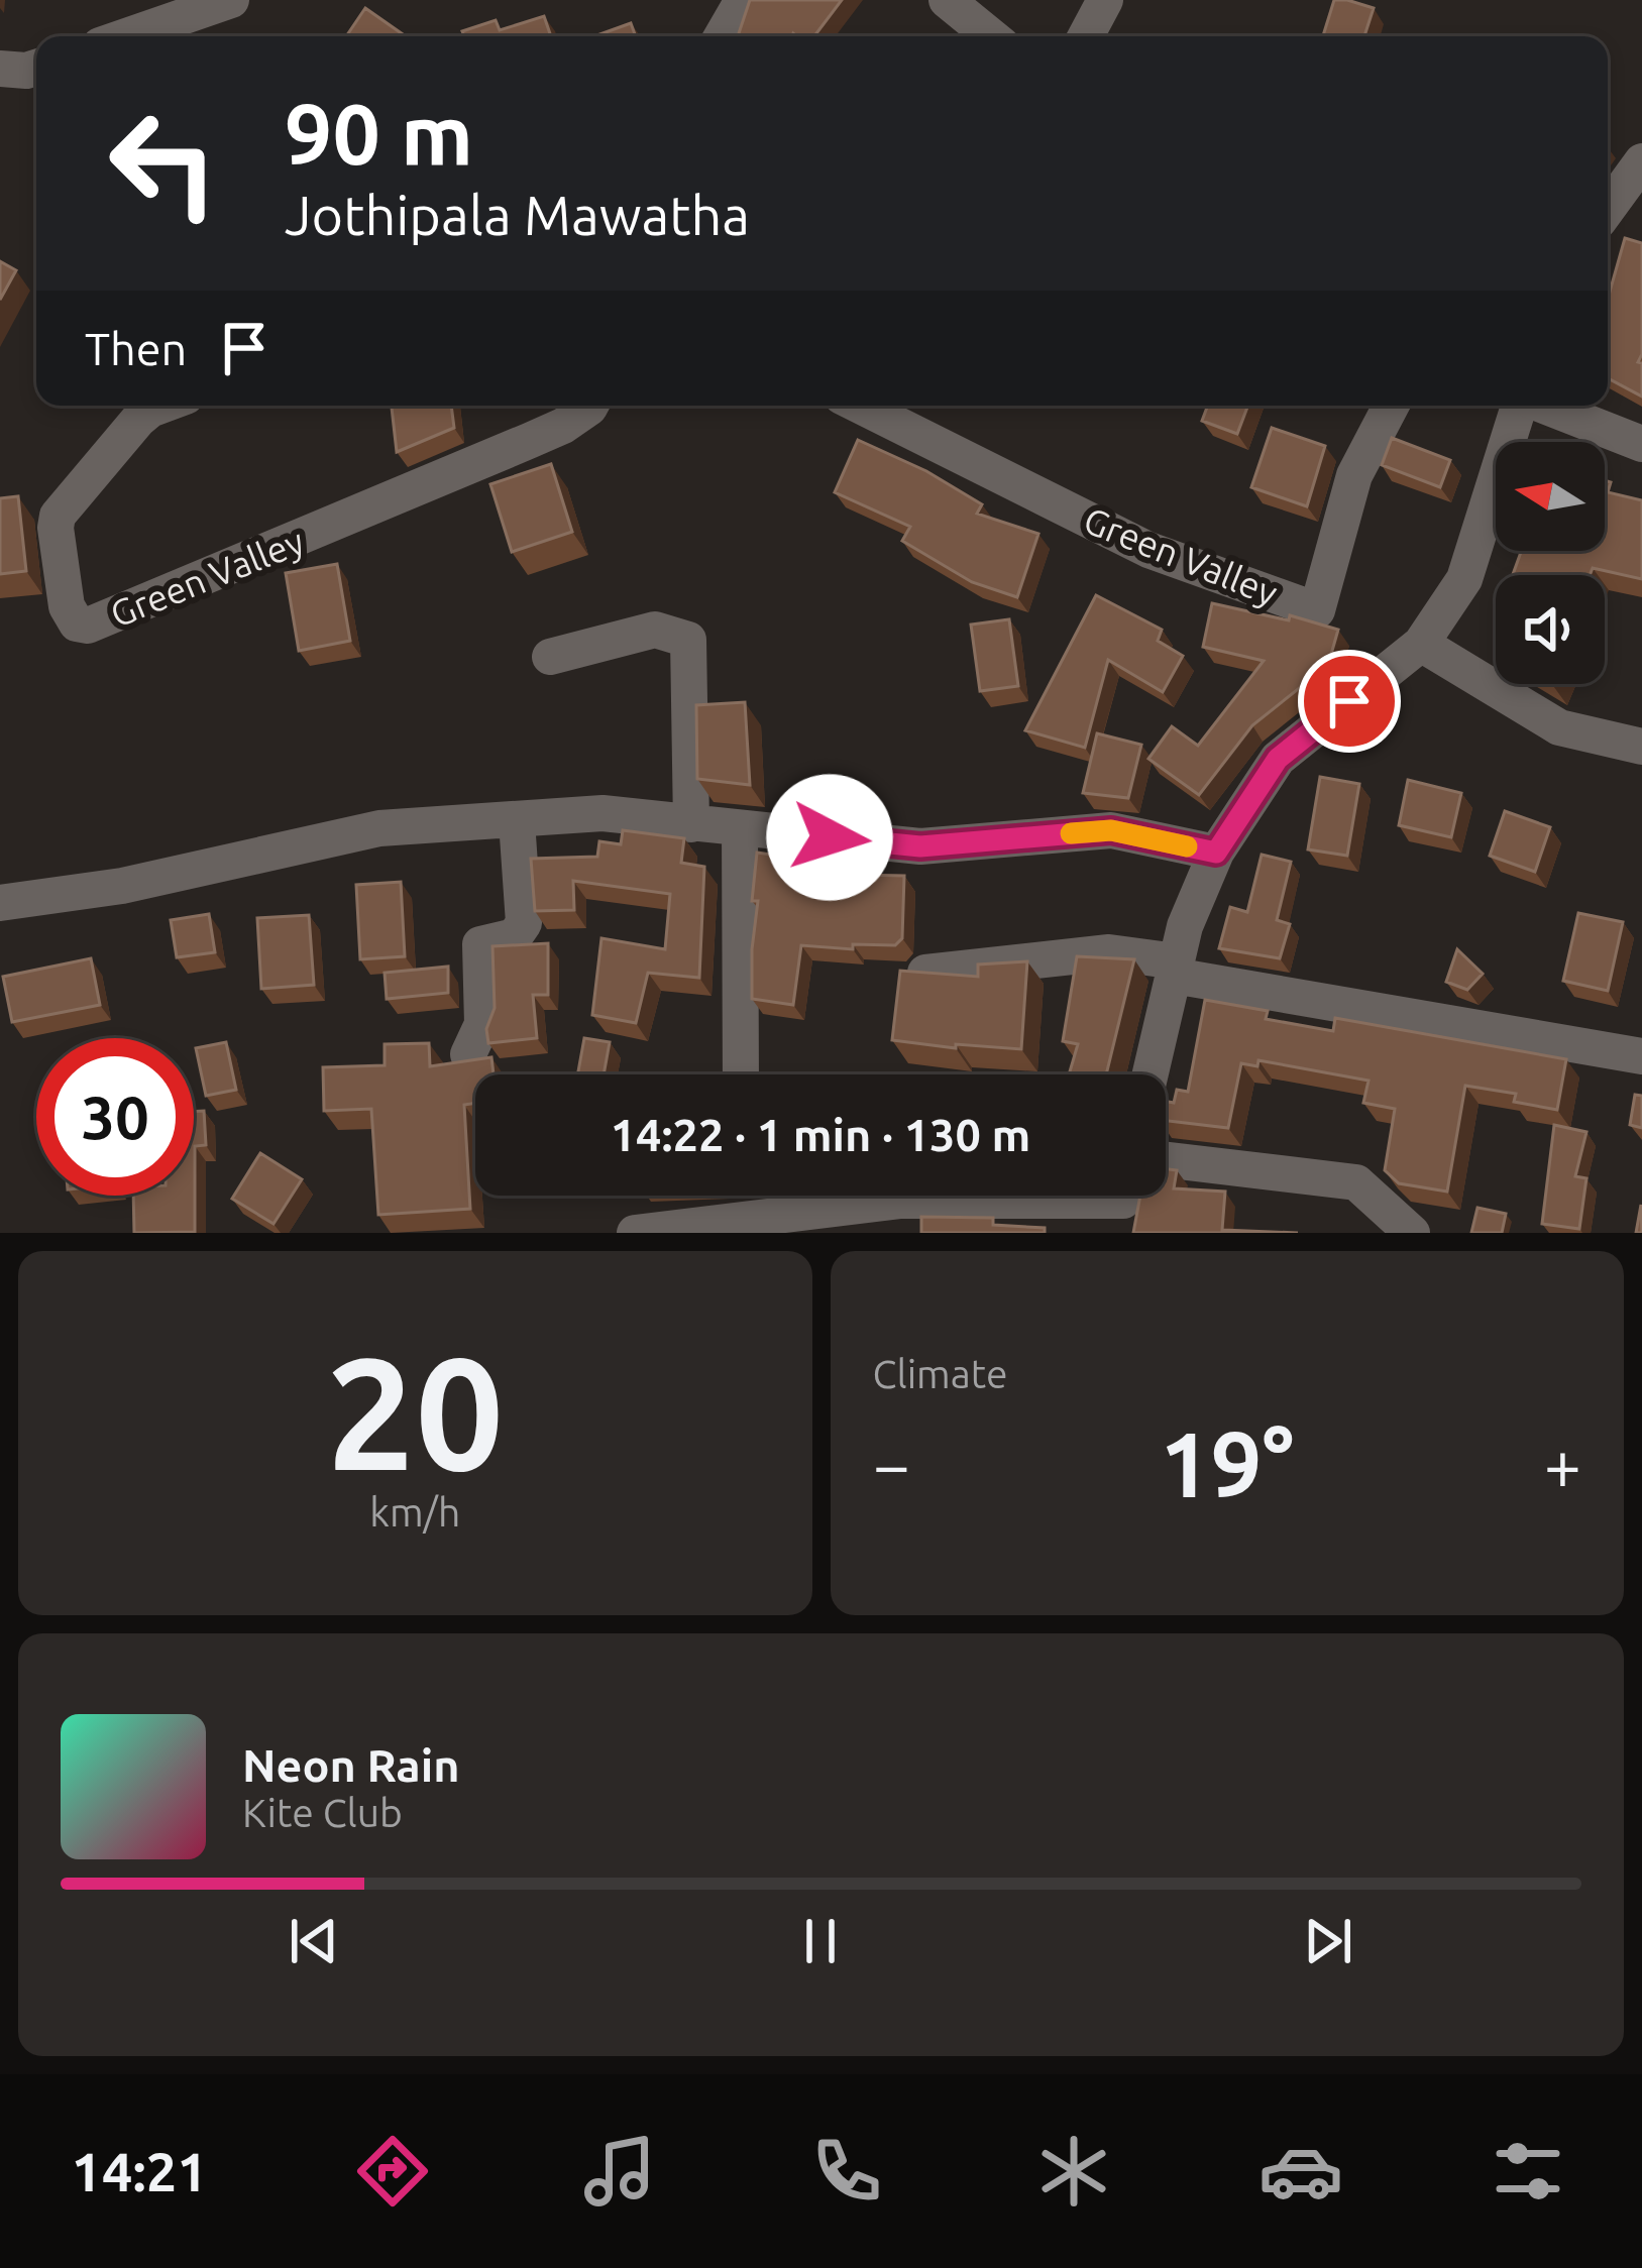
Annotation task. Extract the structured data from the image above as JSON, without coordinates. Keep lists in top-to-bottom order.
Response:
{
  "streets": {
    "street": ["Green Valley"]
  },
  "north": "left",
  "page": {
    "turn": ["90 m", "Jothipala Mawatha"],
    "then": "Then",
    "limit": "30",
    "trip": "14:22 · 1 min · 130 m",
    "tile": [
      ["20", "km/h"],
      "Climate"
    ],
    "heat": ["−", "19°", "+"],
    "song": ["Neon Rain", "Kite Club"],
    "tabs": "14:21"
  }
}
